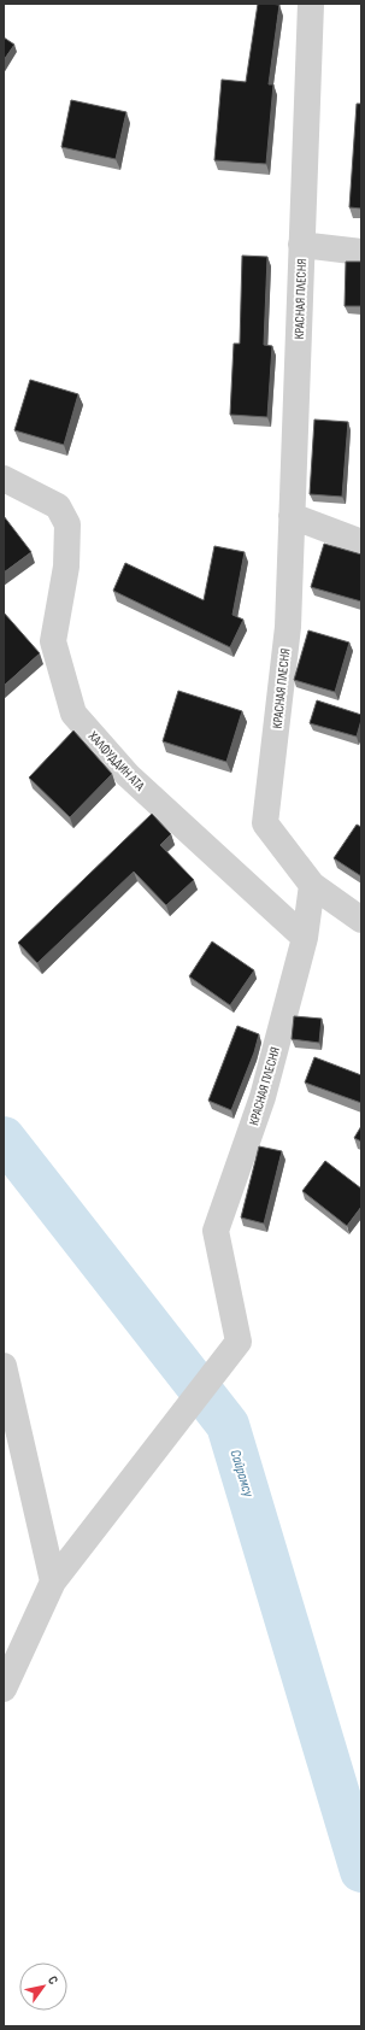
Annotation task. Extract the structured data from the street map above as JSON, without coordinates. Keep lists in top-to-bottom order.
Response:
{
  "streets": {
    "street": ["КРАСНАЯ ПЛЕСНЯ", "ХАЛФУДДИН АТА"]
  },
  "crossings": [
    ["КРАСНАЯ ПЛЕСНЯ", "ХАЛФУДДИН АТА"]
  ],
  "water": ["Сайрамсу"],
  "north": "top right"
}
